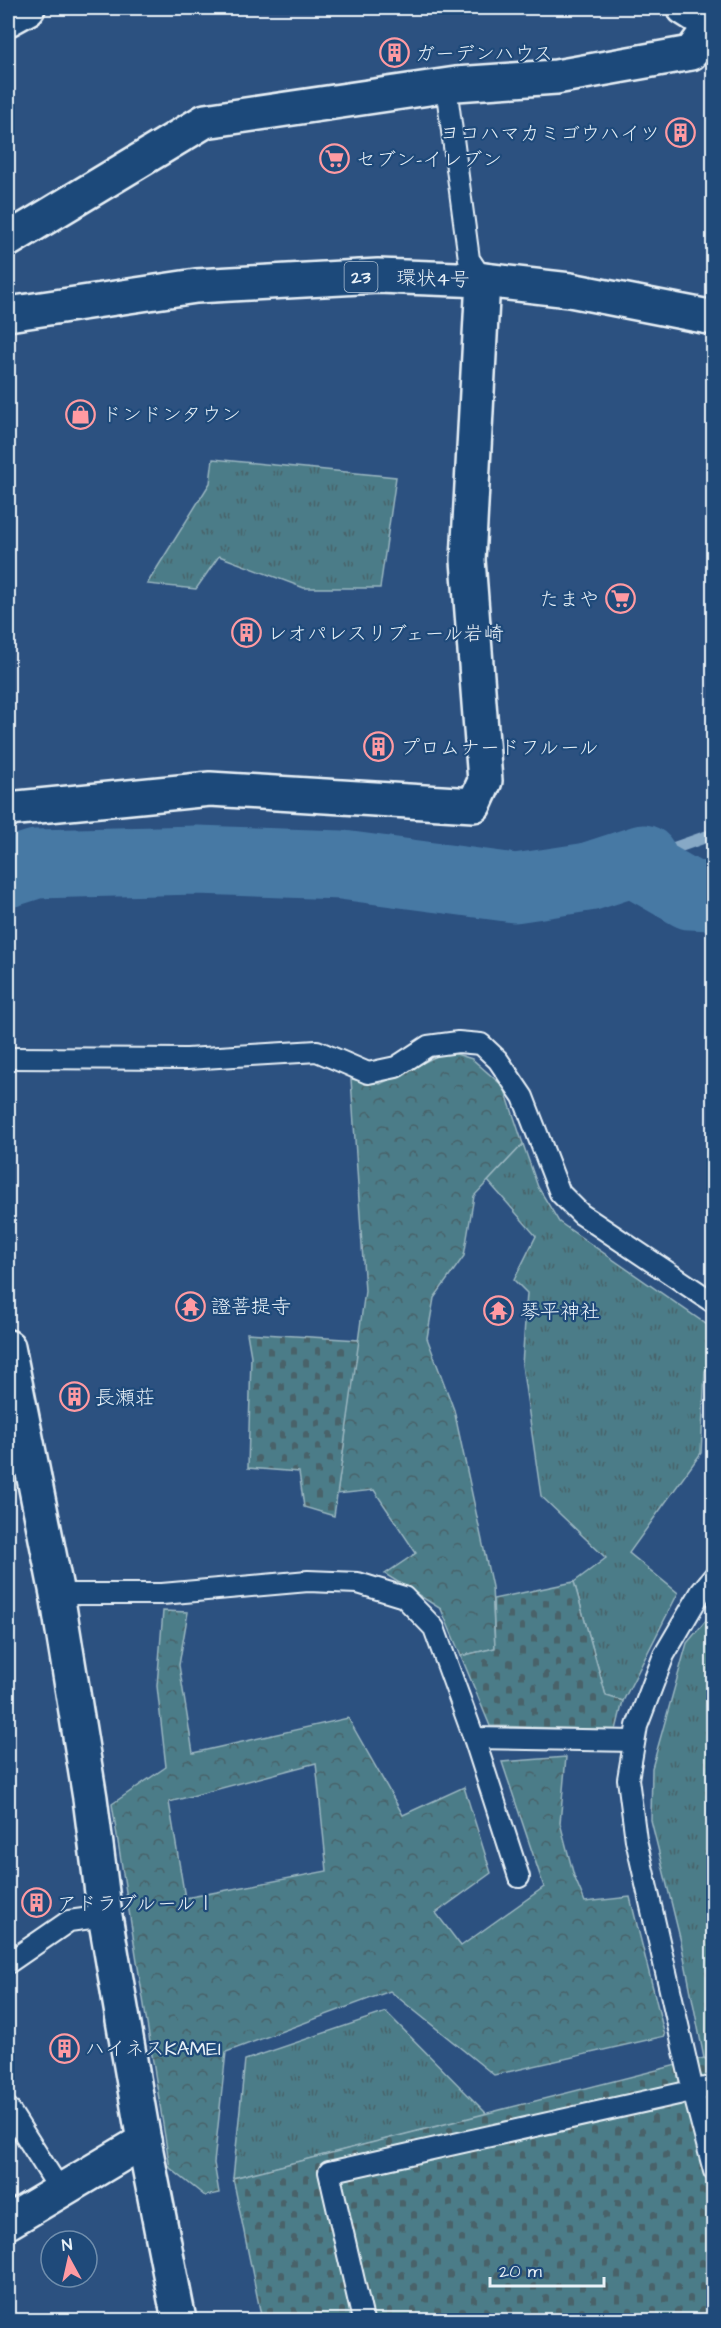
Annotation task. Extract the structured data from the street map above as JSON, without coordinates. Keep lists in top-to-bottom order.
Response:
{
  "streets": {
    "street": ["23", "環状4号"]
  },
  "places": {
    "building": [
      "ガーデンハウス",
      "ヨコハマカミゴウハイツ",
      "レオパレスリブェール岩崎",
      "プロムナードフルール",
      "長瀬荘",
      "アドラブルールⅠ",
      "ハイネスKAMEI"
    ],
    "supermarket": ["セブン-イレブン", "たまや"],
    "shop": ["ドンドンタウン"],
    "temple": ["證菩提寺", "琴平神社"]
  },
  "scale_bar": "20 m",
  "north": "top"
}
